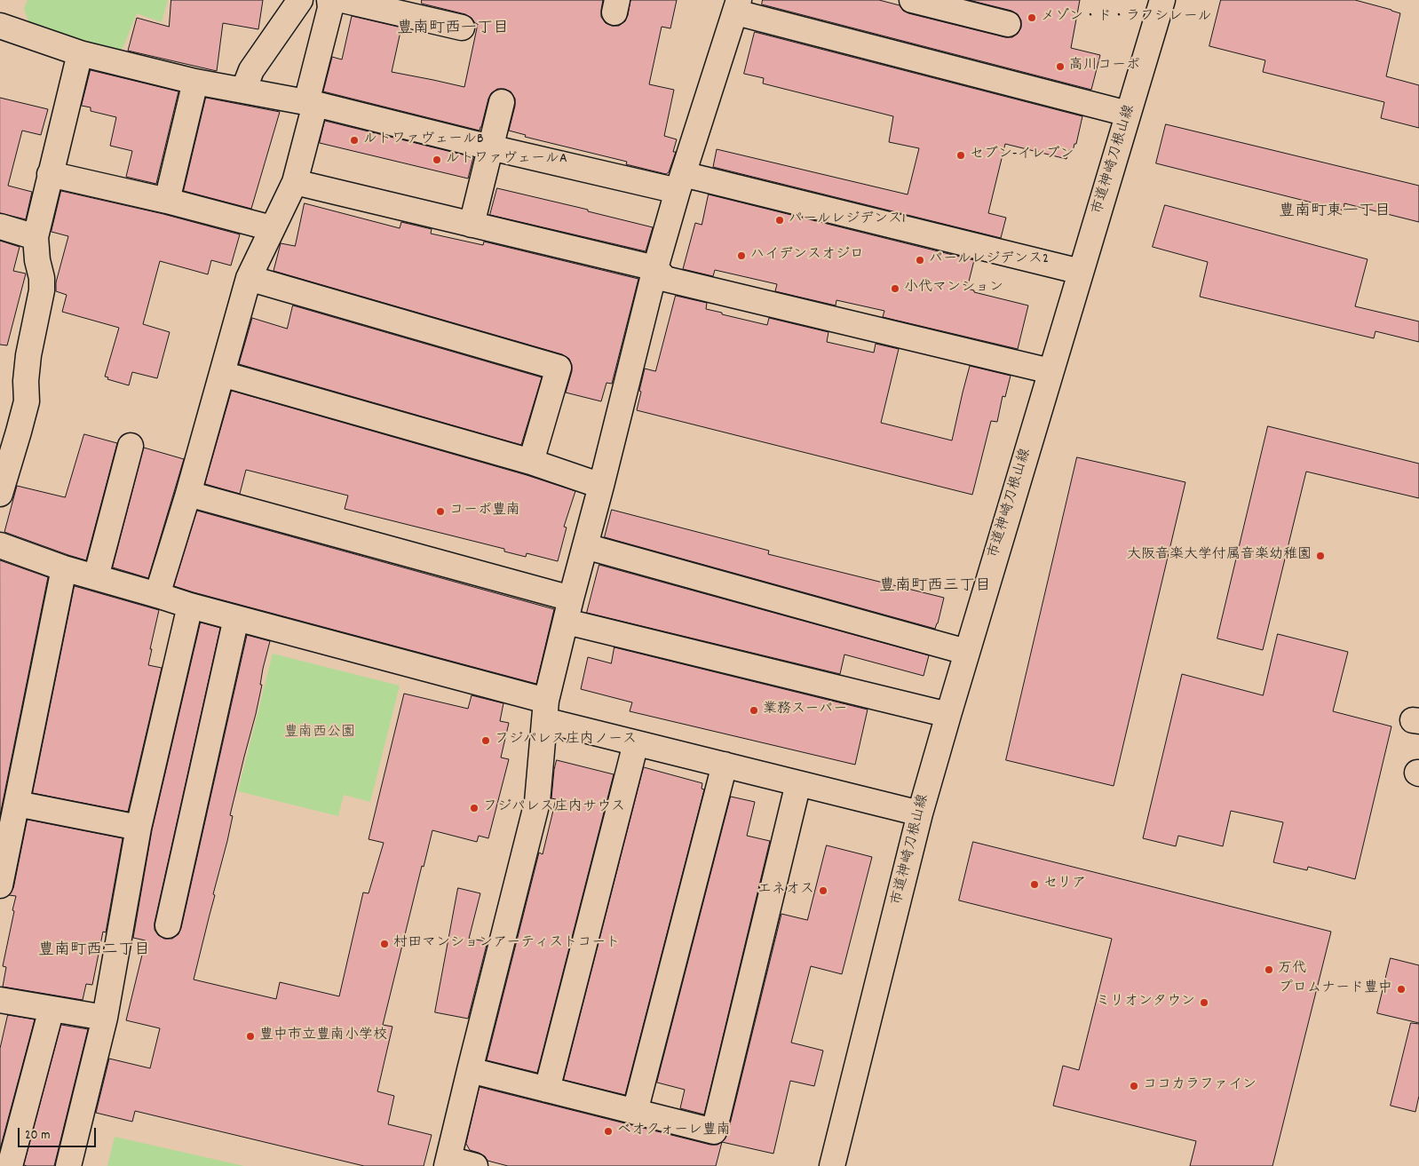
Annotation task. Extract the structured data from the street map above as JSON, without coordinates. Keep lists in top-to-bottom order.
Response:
{
  "streets": {
    "street": ["市道神崎刀根山線"]
  },
  "districts": [
    "豊南町西一丁目",
    "豊南町東一丁目",
    "豊南町西三丁目",
    "豊南町西二丁目"
  ],
  "parks": ["豊南西公園"],
  "places": [
    "メゾン・ド・ラフシレール",
    "高川コーポ",
    "ルトワァヴェールB",
    "セブン-イレブン",
    "ルトワァヴェールA",
    "パールレジデンス1",
    "ハイデンスオジロ",
    "パールレジデンス2",
    "小代マンション",
    "コーポ豊南",
    "大阪音楽大学付属音楽幼稚園",
    "業務スーパー",
    "フジパレス庄内ノース",
    "フジパレス庄内サウス",
    "セリア",
    "エネオス",
    "村田マンションアーティストコート",
    "万代",
    "プロムナード豊中",
    "ミリオンタウン",
    "豊中市立豊南小学校",
    "ココカラファイン",
    "ベオクォーレ豊南"
  ],
  "scale_bar": "20 m"
}
